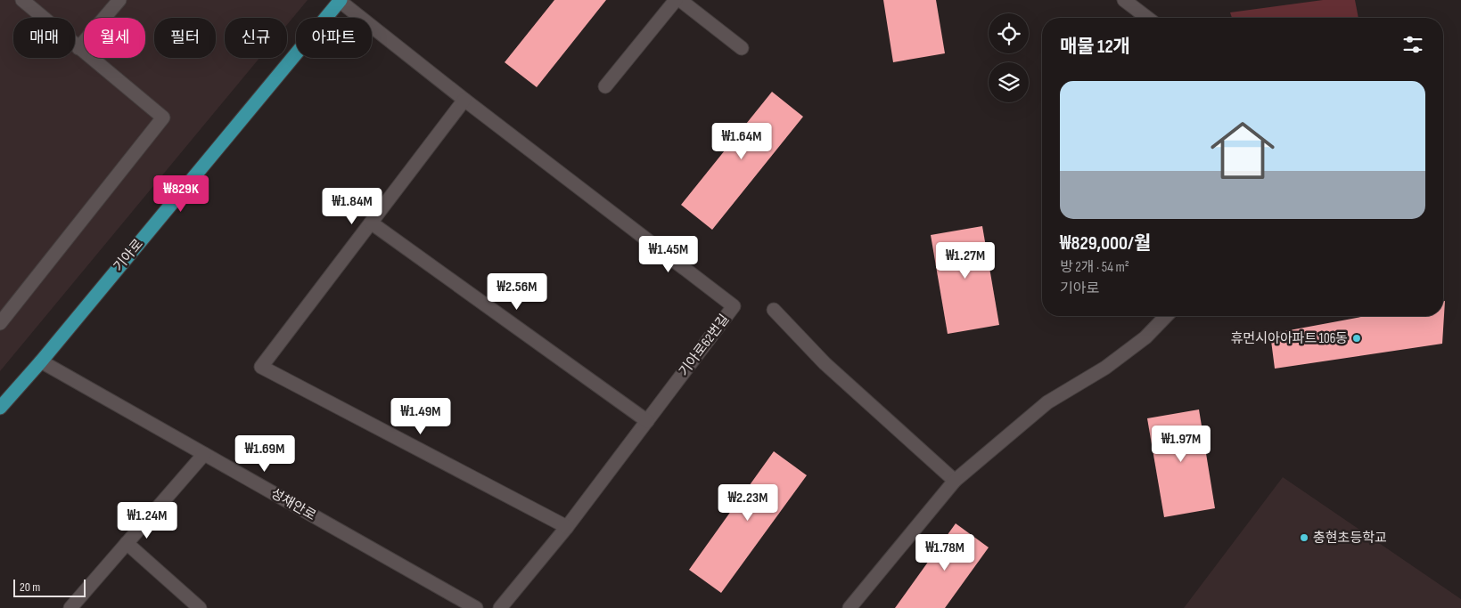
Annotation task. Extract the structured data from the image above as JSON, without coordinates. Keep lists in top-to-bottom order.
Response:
{
  "streets": {
    "main road": ["기아로"],
    "street": ["기아로62번길", "성채안로"]
  },
  "crossings": [
    ["기아로", "기아로62번길"],
    ["기아로", "성채안로"]
  ],
  "places": ["휴먼시아아파트 106동", "충현초등학교"],
  "scale_bar": "20 m",
  "page": {
    "chip": [
      "매매",
      "월세",
      "필터",
      "신규",
      "아파트"
    ],
    "heading": "매물 12개",
    "list": [
      {
        "name": "₩829,000/월",
        "note": "방 2개 · 54 m² · 기아로"
      }
    ],
    "price": [
      "₩1.64M",
      "₩829K",
      "₩1.84M",
      "₩1.45M",
      "₩1.27M",
      "₩2.56M",
      "₩1.49M",
      "₩1.97M",
      "₩1.69M",
      "₩2.23M",
      "₩1.24M",
      "₩1.78M"
    ],
    "scale": "20 m"
  }
}
